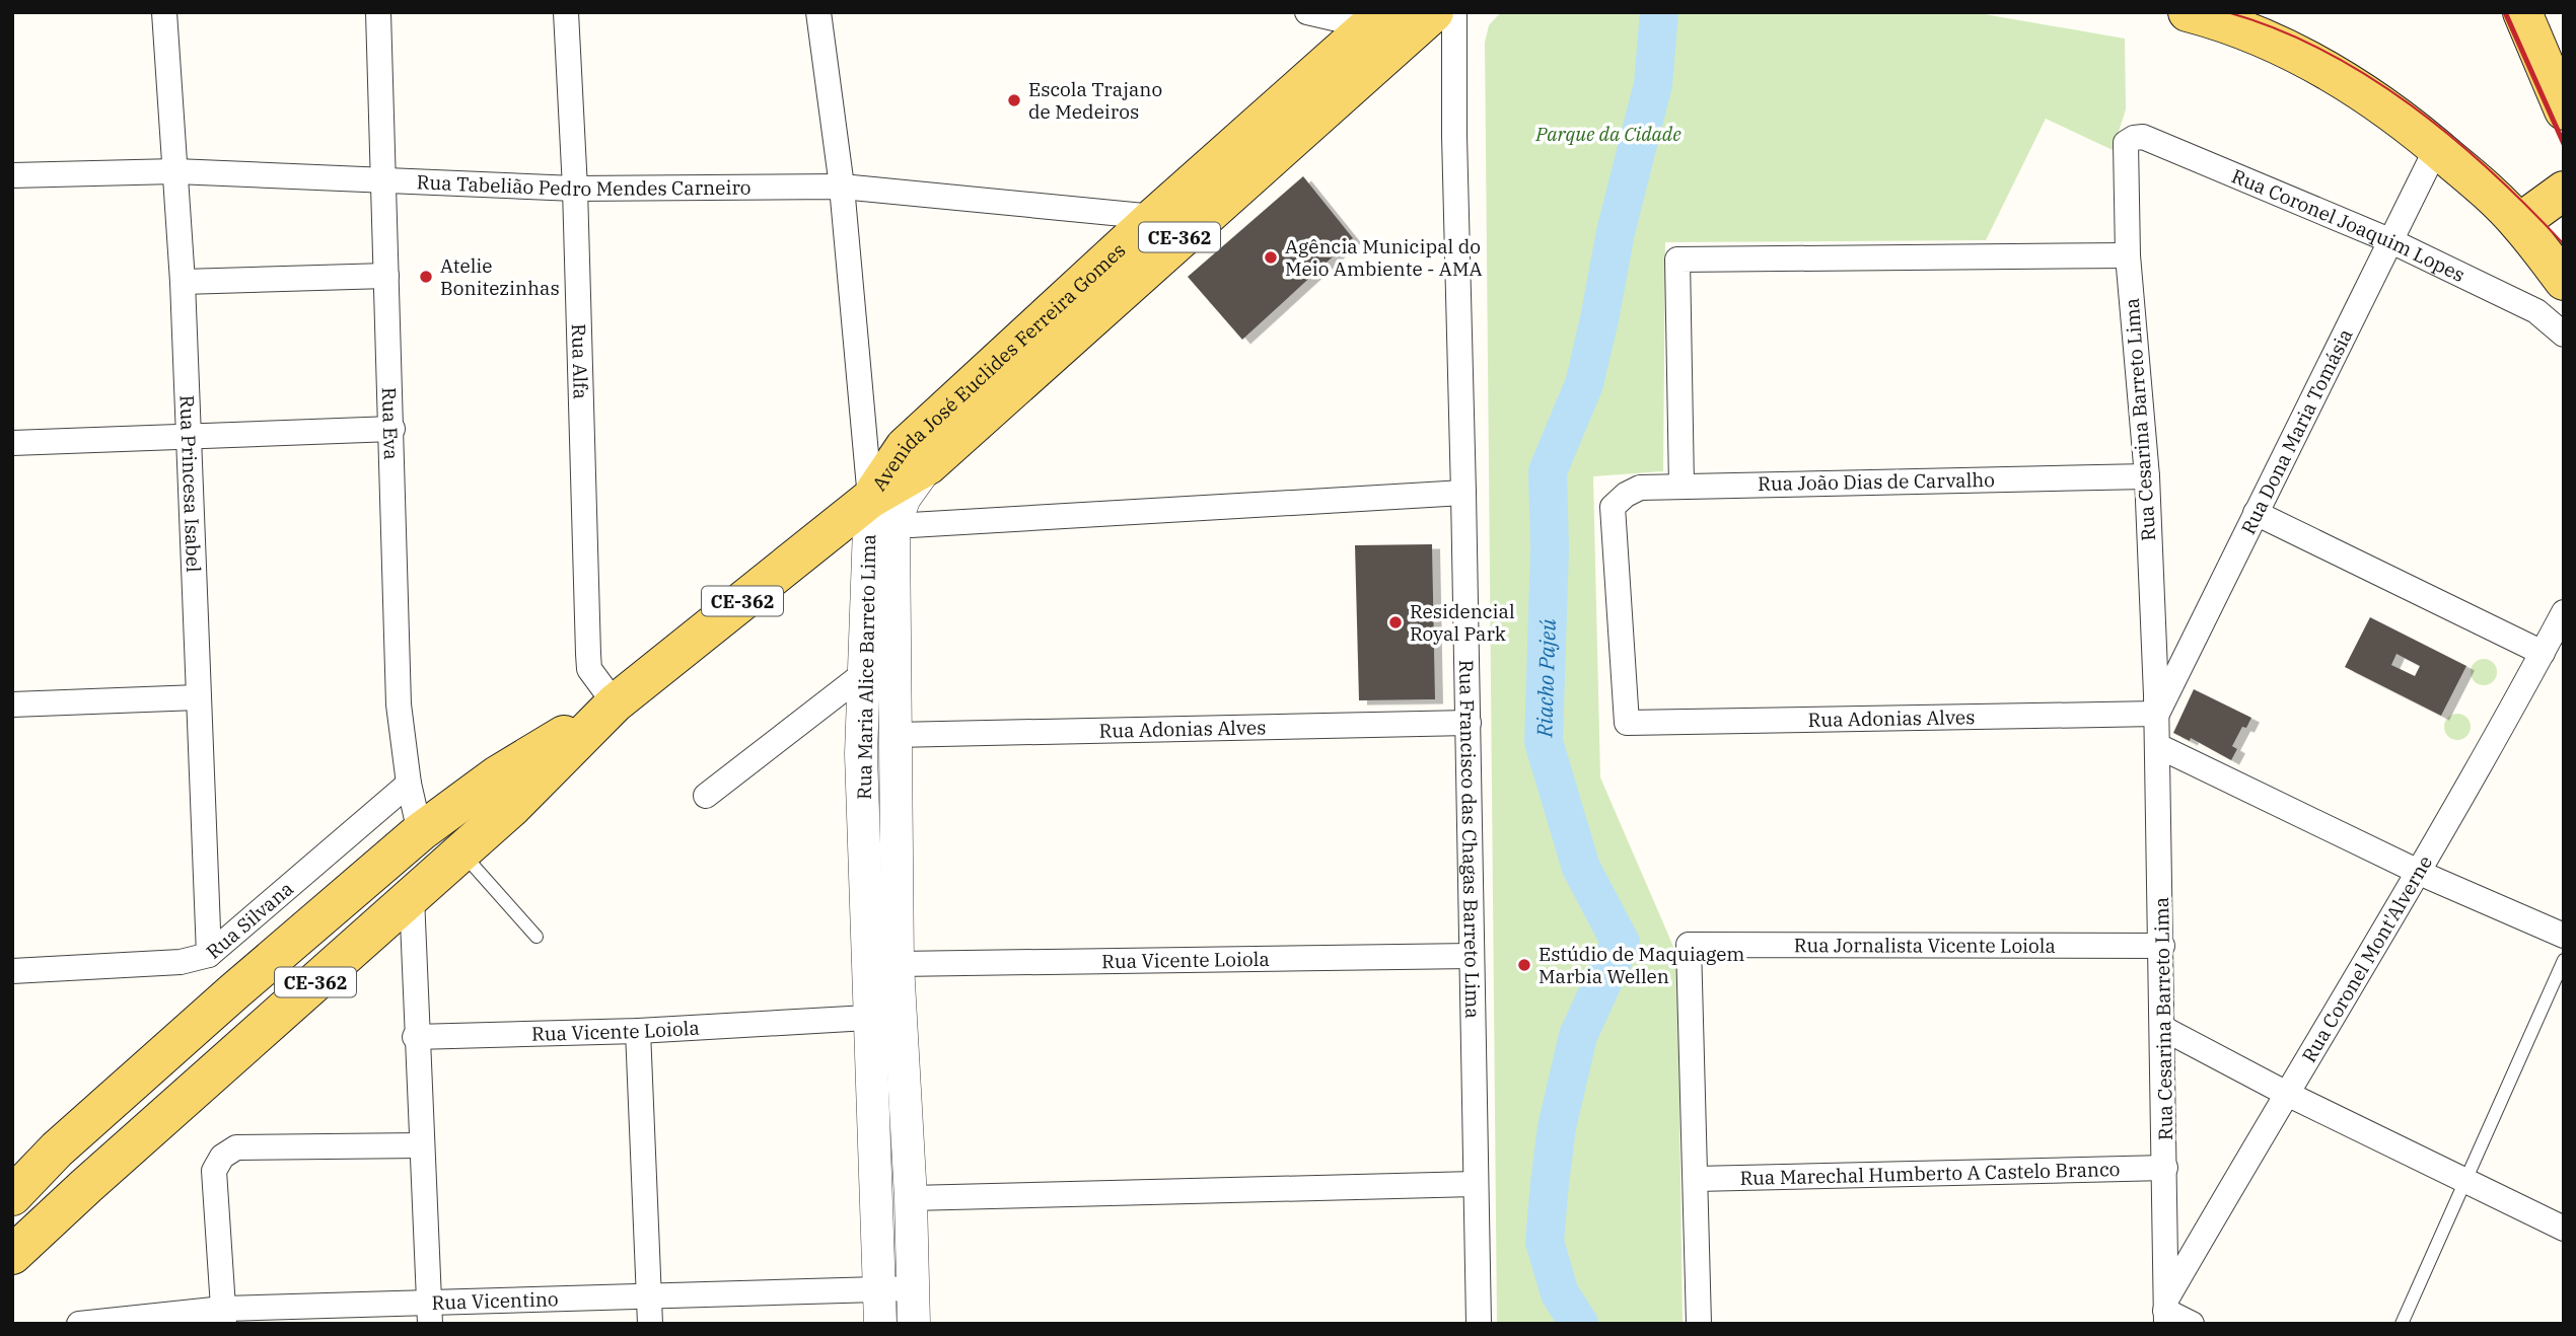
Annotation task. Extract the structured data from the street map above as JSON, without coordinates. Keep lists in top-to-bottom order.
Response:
{
  "streets": {
    "main road": ["CE-362", "Avenida José Euclides Ferreira Gomes"],
    "street": [
      "Rua Tabelião Pedro Mendes Carneiro",
      "Rua Coronel Joaquim Lopes",
      "Rua Alfa",
      "Rua Cesarina Barreto Lima",
      "Rua Eva",
      "Rua Dona Maria Tomásia",
      "Rua João Dias de Carvalho",
      "Rua Princesa Isabel",
      "Rua Maria Alice Barreto Lima",
      "Rua Adonias Alves",
      "Rua Francisco das Chagas Barreto Lima",
      "Rua Silvana",
      "Rua Jornalista Vicente Loiola",
      "Rua Coronel Mont'Alverne",
      "Rua Vicente Loiola",
      "Rua Marechal Humberto A Castelo Branco",
      "Rua Vicentino"
    ]
  },
  "crossings": [
    ["Rua Tabelião Pedro Mendes Carneiro", "Rua Alfa"],
    ["Rua Tabelião Pedro Mendes Carneiro", "Avenida José Euclides Ferreira Gomes"],
    ["Rua Tabelião Pedro Mendes Carneiro", "Rua Eva"],
    ["Rua Tabelião Pedro Mendes Carneiro", "Rua Princesa Isabel"],
    ["Rua Tabelião Pedro Mendes Carneiro", "Rua Maria Alice Barreto Lima"],
    ["Rua Coronel Joaquim Lopes", "Rua Cesarina Barreto Lima"],
    ["Rua Coronel Joaquim Lopes", "Rua Dona Maria Tomásia"],
    ["Rua Alfa", "Avenida José Euclides Ferreira Gomes"],
    ["Avenida José Euclides Ferreira Gomes", "Rua Eva"],
    ["Avenida José Euclides Ferreira Gomes", "Rua Maria Alice Barreto Lima"],
    ["Rua Cesarina Barreto Lima", "Rua Dona Maria Tomásia"],
    ["Rua Cesarina Barreto Lima", "Rua João Dias de Carvalho"],
    ["Rua Cesarina Barreto Lima", "Rua Adonias Alves"],
    ["Rua Cesarina Barreto Lima", "Rua Jornalista Vicente Loiola"],
    ["Rua Cesarina Barreto Lima", "Rua Coronel Mont'Alverne"],
    ["Rua Cesarina Barreto Lima", "Rua Marechal Humberto A Castelo Branco"],
    ["Rua Eva", "Rua Silvana"],
    ["Rua Dona Maria Tomásia", "Rua Adonias Alves"],
    ["Rua João Dias de Carvalho", "Rua Adonias Alves"],
    ["Rua Princesa Isabel", "Rua Silvana"],
    ["Rua Maria Alice Barreto Lima", "Rua Adonias Alves"],
    ["Rua Maria Alice Barreto Lima", "Rua Vicente Loiola"],
    ["Rua Maria Alice Barreto Lima", "Rua Vicentino"],
    ["Rua Adonias Alves", "Rua Francisco das Chagas Barreto Lima"],
    ["Rua Francisco das Chagas Barreto Lima", "Rua Vicente Loiola"],
    ["Rua Jornalista Vicente Loiola", "Rua Marechal Humberto A Castelo Branco"]
  ],
  "water": ["Riacho Pajeú"],
  "parks": ["Parque da Cidade"],
  "places": [
    "Escola Trajano de Medeiros",
    "Agência Municipal do Meio Ambiente - AMA",
    "Atelie Bonitezinhas",
    "Residencial Royal Park",
    "Estúdio de Maquiagem Marbia Wellen"
  ]
}
